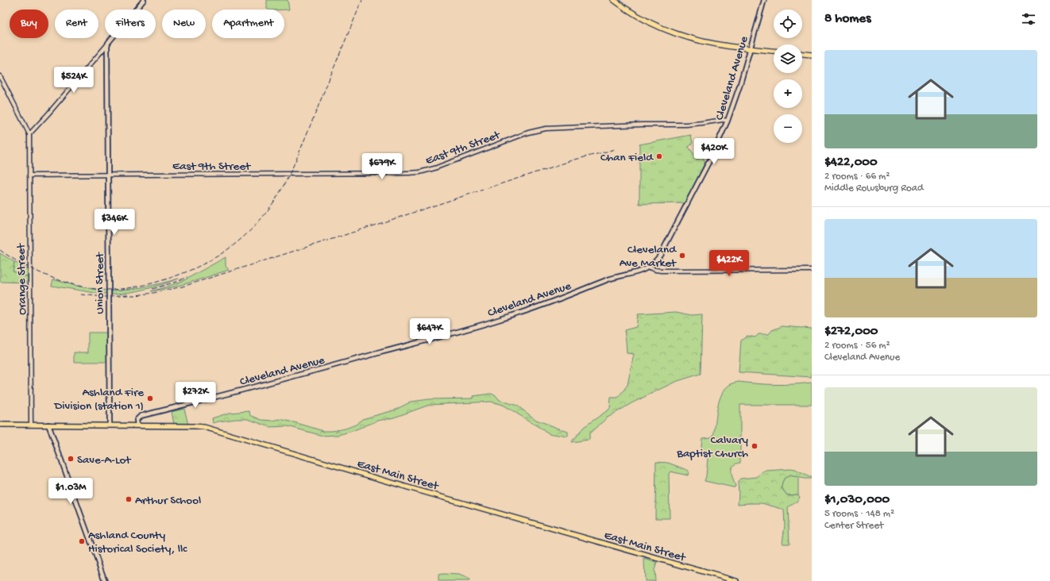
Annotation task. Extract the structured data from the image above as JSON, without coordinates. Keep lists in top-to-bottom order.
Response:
{
  "streets": {
    "main road": ["Cleveland Avenue", "Union Street", "East Main Street"],
    "street": ["East 9th Street", "Orange Street"]
  },
  "crossings": [
    ["Cleveland Avenue", "East 9th Street"],
    ["Cleveland Avenue", "East Main Street"],
    ["East 9th Street", "Orange Street"],
    ["East 9th Street", "Union Street"],
    ["Orange Street", "East Main Street"],
    ["Union Street", "East Main Street"]
  ],
  "places": [
    "Chan Field",
    "Cleveland Ave Market",
    "Ashland Fire Division (station 1)",
    "Calvary Baptist Church",
    "Save-A-Lot",
    "Arthur School",
    "Ashland County Historical Society, llc"
  ],
  "page": {
    "heading": "8 homes",
    "map_buttons": ["+", "−"],
    "chip": [
      "Buy",
      "Rent",
      "Filters",
      "New",
      "Apartment"
    ],
    "list": [
      {
        "name": "$422,000",
        "note": "2 rooms · 66 m² · Middle Rowsburg Road"
      },
      {
        "name": "$272,000",
        "note": "2 rooms · 56 m² · Cleveland Avenue"
      },
      {
        "name": "$1,030,000",
        "note": "5 rooms · 148 m² · Center Street"
      }
    ],
    "price": [
      "$524K",
      "$420K",
      "$679K",
      "$346K",
      "$422K",
      "$647K",
      "$272K",
      "$1.03M"
    ]
  }
}
